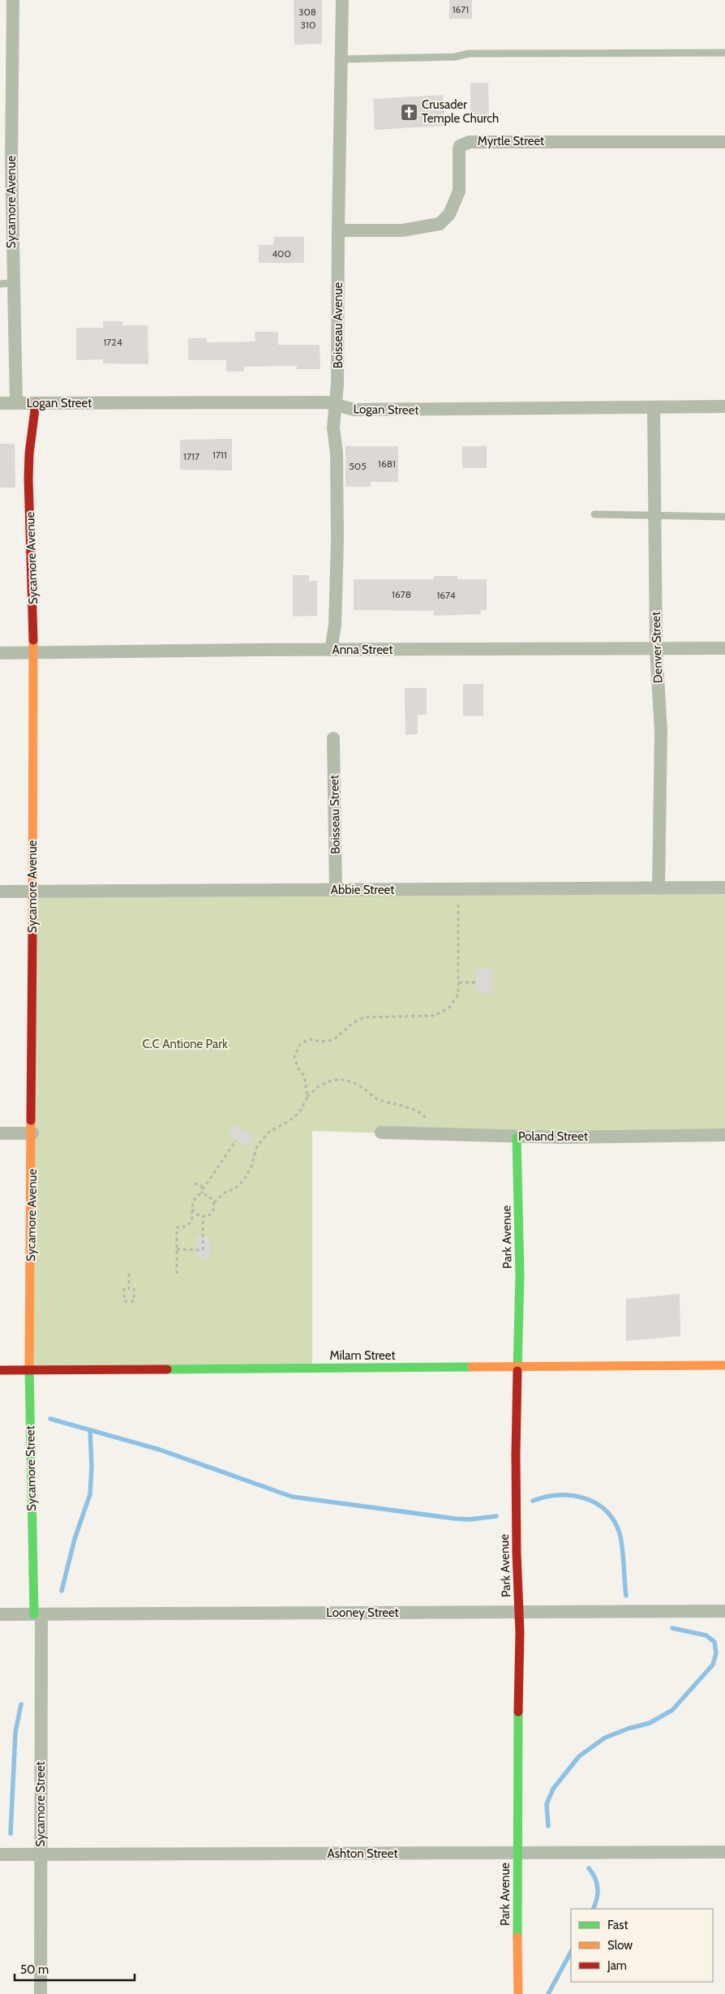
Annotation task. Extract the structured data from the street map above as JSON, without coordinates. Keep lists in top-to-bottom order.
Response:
{
  "streets": {
    "street": [
      "Myrtle Street",
      "Sycamore Avenue",
      "Boisseau Avenue",
      "Logan Street",
      "Denver Street",
      "Anna Street",
      "Boisseau Street",
      "Abbie Street",
      "Poland Street",
      "Park Avenue",
      "Milam Street",
      "Sycamore Street",
      "Looney Street",
      "Ashton Street"
    ]
  },
  "crossings": [
    ["Myrtle Street", "Boisseau Avenue"],
    ["Sycamore Avenue", "Logan Street"],
    ["Sycamore Avenue", "Anna Street"],
    ["Sycamore Avenue", "Abbie Street"],
    ["Sycamore Avenue", "Milam Street"],
    ["Sycamore Avenue", "Sycamore Street"],
    ["Boisseau Avenue", "Logan Street"],
    ["Boisseau Avenue", "Anna Street"],
    ["Logan Street", "Denver Street"],
    ["Denver Street", "Anna Street"],
    ["Denver Street", "Abbie Street"],
    ["Boisseau Street", "Abbie Street"],
    ["Poland Street", "Park Avenue"],
    ["Park Avenue", "Milam Street"],
    ["Park Avenue", "Looney Street"],
    ["Park Avenue", "Ashton Street"],
    ["Milam Street", "Sycamore Street"],
    ["Sycamore Street", "Looney Street"],
    ["Sycamore Street", "Ashton Street"]
  ],
  "parks": ["C.C Antione Park"],
  "places": {
    "church": ["Crusader Temple Church"]
  },
  "house_numbers": [
    "1671",
    "308",
    "310",
    "400",
    "1724",
    "1711",
    "1717",
    "1681",
    "505",
    "1678",
    "1674"
  ],
  "legend": ["Fast", "Slow", "Jam"],
  "scale_bar": "50 m"
}
